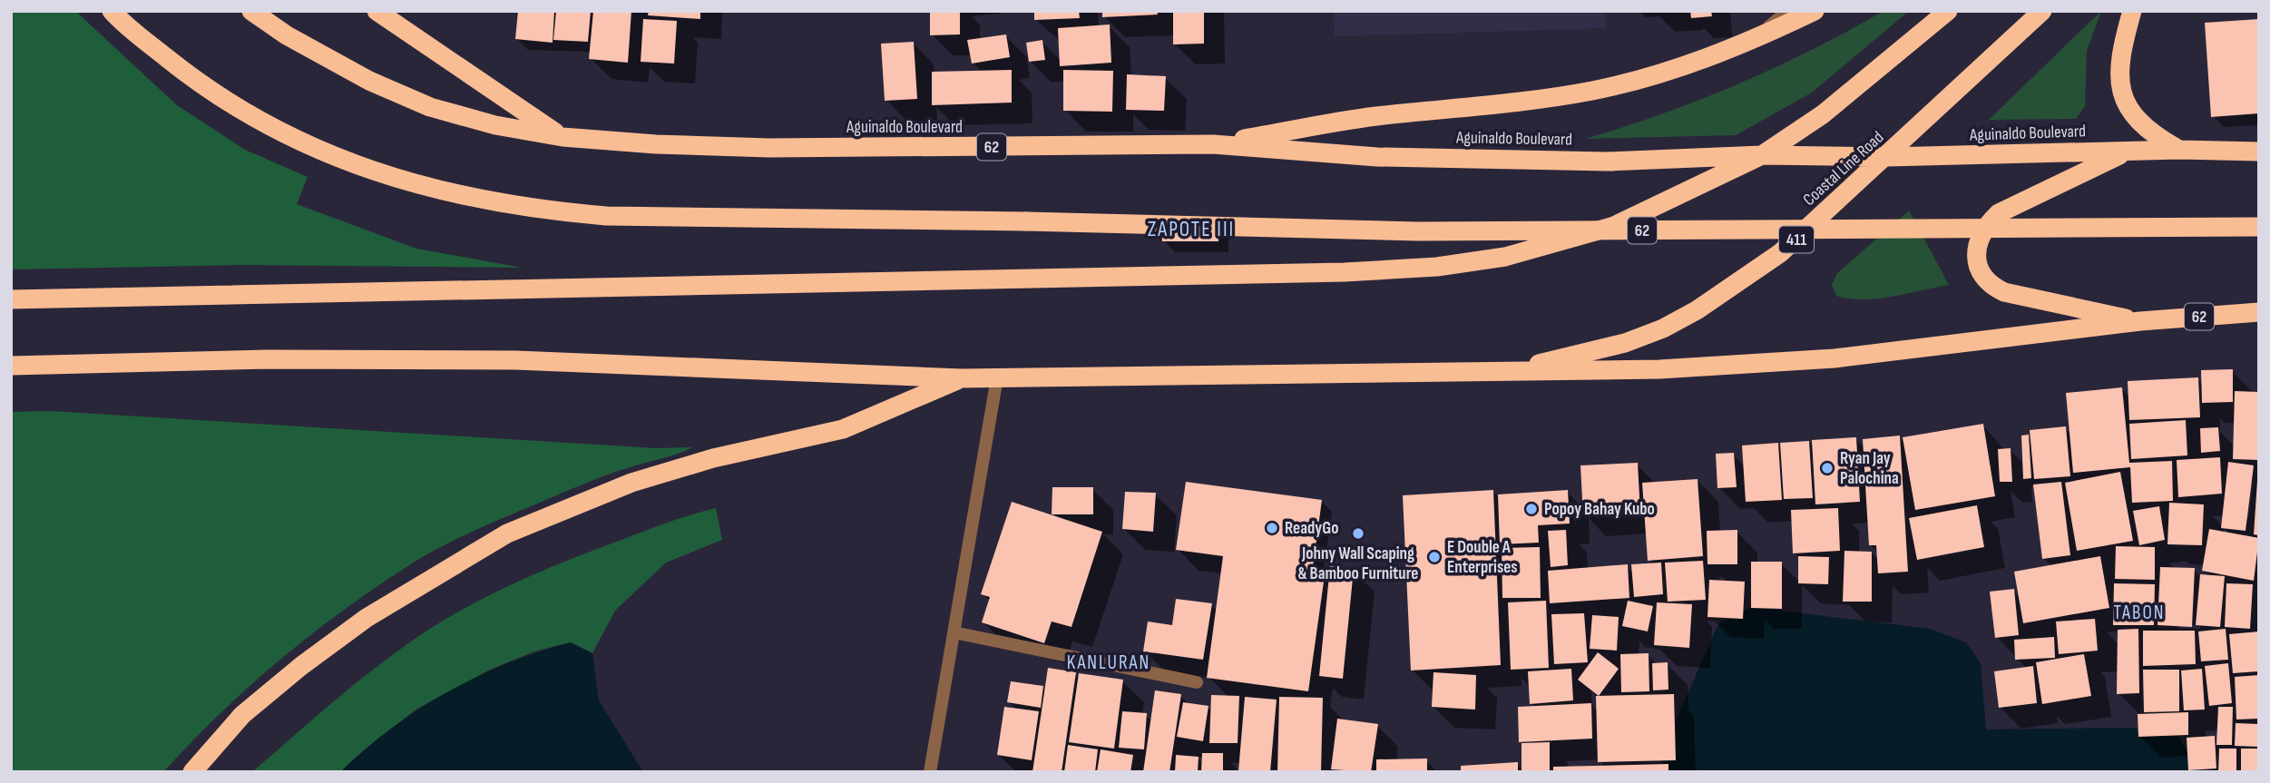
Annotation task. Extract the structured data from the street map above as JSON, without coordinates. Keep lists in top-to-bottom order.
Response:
{
  "streets": {
    "highway": [
      "Aguinaldo Boulevard",
      "62",
      "Coastal Line Road",
      "411"
    ]
  },
  "crossings": [
    ["Aguinaldo Boulevard", "Coastal Line Road"],
    ["62", "Coastal Line Road"]
  ],
  "districts": ["ZAPOTE III", "TABON", "KANLURAN"],
  "places": [
    "Ryan Jay Palochina",
    "Popoy Bahay Kubo",
    "ReadyGo",
    "Johny Wall Scaping & Bamboo Furniture",
    "E Double A Enterprises"
  ]
}
